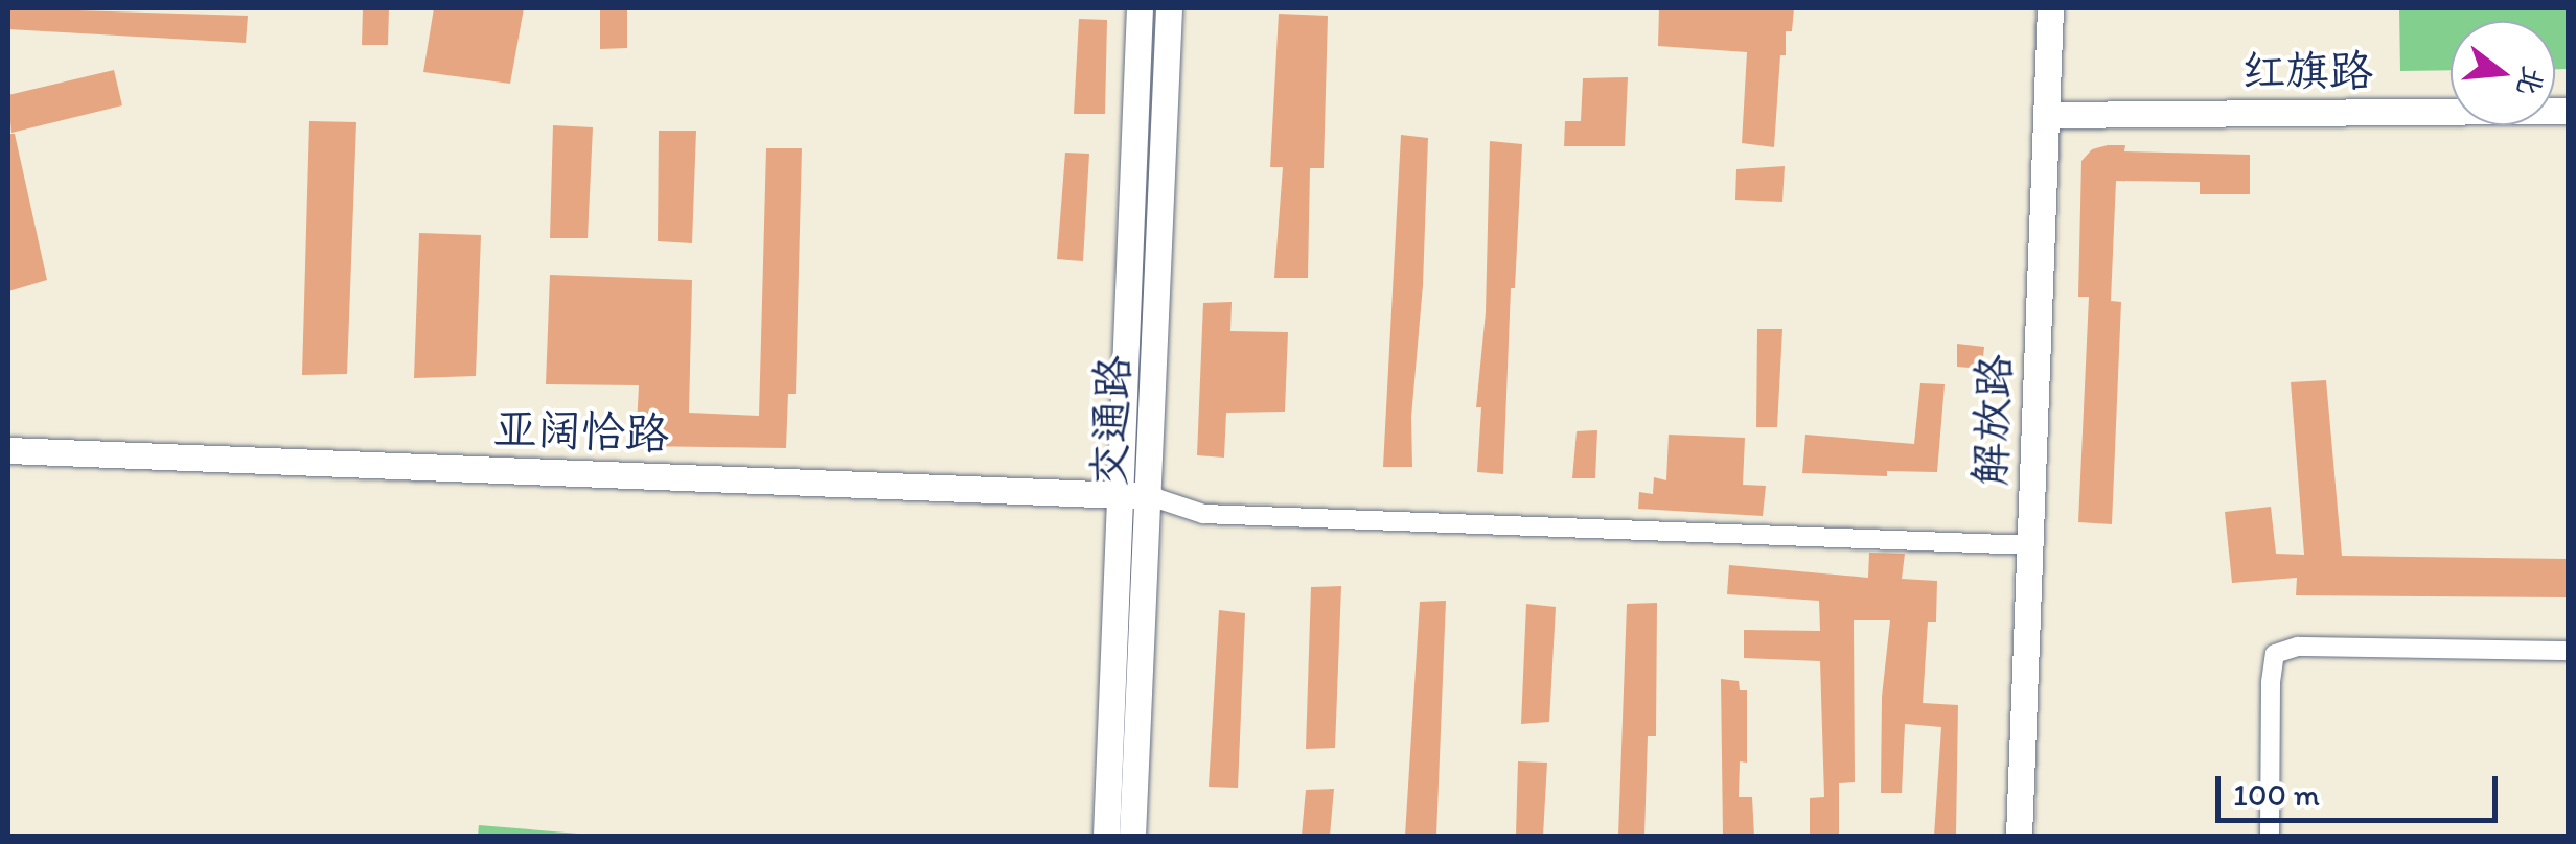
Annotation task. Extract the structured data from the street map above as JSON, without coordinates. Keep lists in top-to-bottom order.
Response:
{
  "streets": {
    "street": [
      "红旗路",
      "解放路",
      "交通路",
      "亚阔恰路"
    ]
  },
  "crossings": [
    ["红旗路", "解放路"],
    ["交通路", "亚阔恰路"]
  ],
  "scale_bar": "100 m",
  "north": "right"
}
